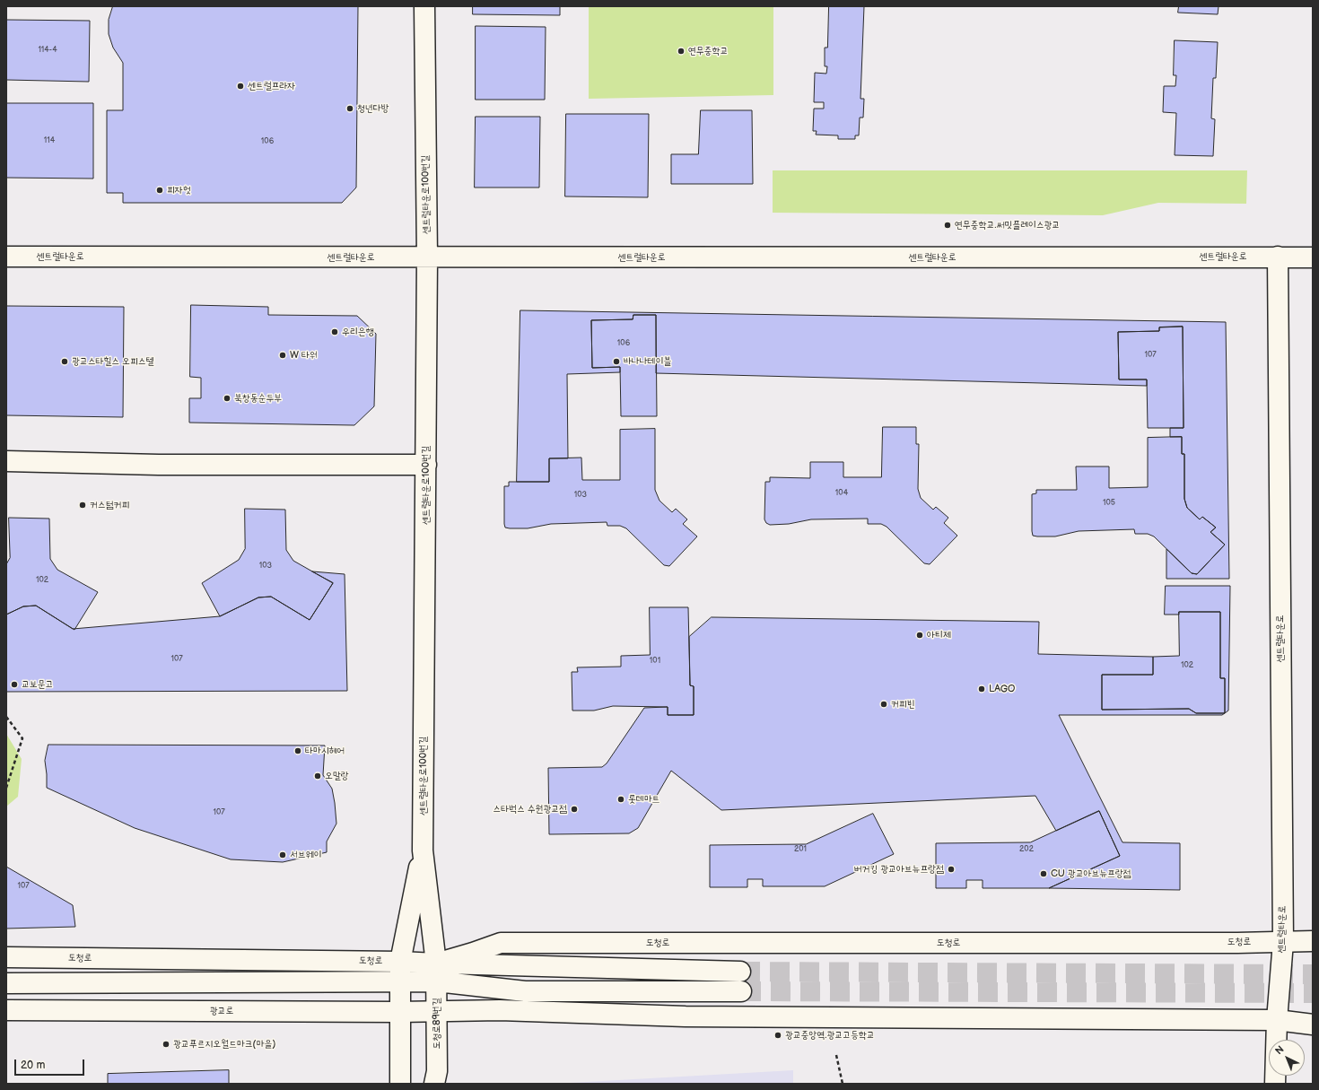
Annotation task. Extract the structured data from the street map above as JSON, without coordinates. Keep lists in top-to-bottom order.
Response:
{
  "streets": {
    "street": [
      "센트럴타운로100번길",
      "센트럴타운로",
      "도청로",
      "광교로",
      "도청로89번길"
    ]
  },
  "crossings": [
    ["센트럴타운로100번길", "센트럴타운로"],
    ["센트럴타운로100번길", "도청로"],
    ["센트럴타운로100번길", "도청로89번길"],
    ["센트럴타운로", "도청로"],
    ["도청로", "도청로89번길"],
    ["광교로", "도청로89번길"]
  ],
  "places": [
    "연무중학교",
    "센트럴프라자",
    "청년다방",
    "피자헛",
    "연무중학교.써밋플레이스광교",
    "우리은행",
    "W 타워",
    "광교스타힐스 오피스텔",
    "바나나테이블",
    "북창동순두부",
    "커스텀커피",
    "아티제",
    "교보문고",
    "LAGO",
    "커피빈",
    "타마시헤어",
    "오말랑",
    "롯데마트",
    "스타벅스 수원광교점",
    "서브웨이",
    "버거킹 광교아브뉴프랑점",
    "CU 광교아브뉴프랑점",
    "광교중앙역.광교고등학교",
    "광교푸르지오월드마크(마을)"
  ],
  "house_numbers": [
    "114-4",
    "114",
    "106",
    "106",
    "107",
    "104",
    "103",
    "105",
    "103",
    "102",
    "107",
    "101",
    "102",
    "107",
    "201",
    "202",
    "107"
  ],
  "scale_bar": "20 m",
  "north": "top left"
}
